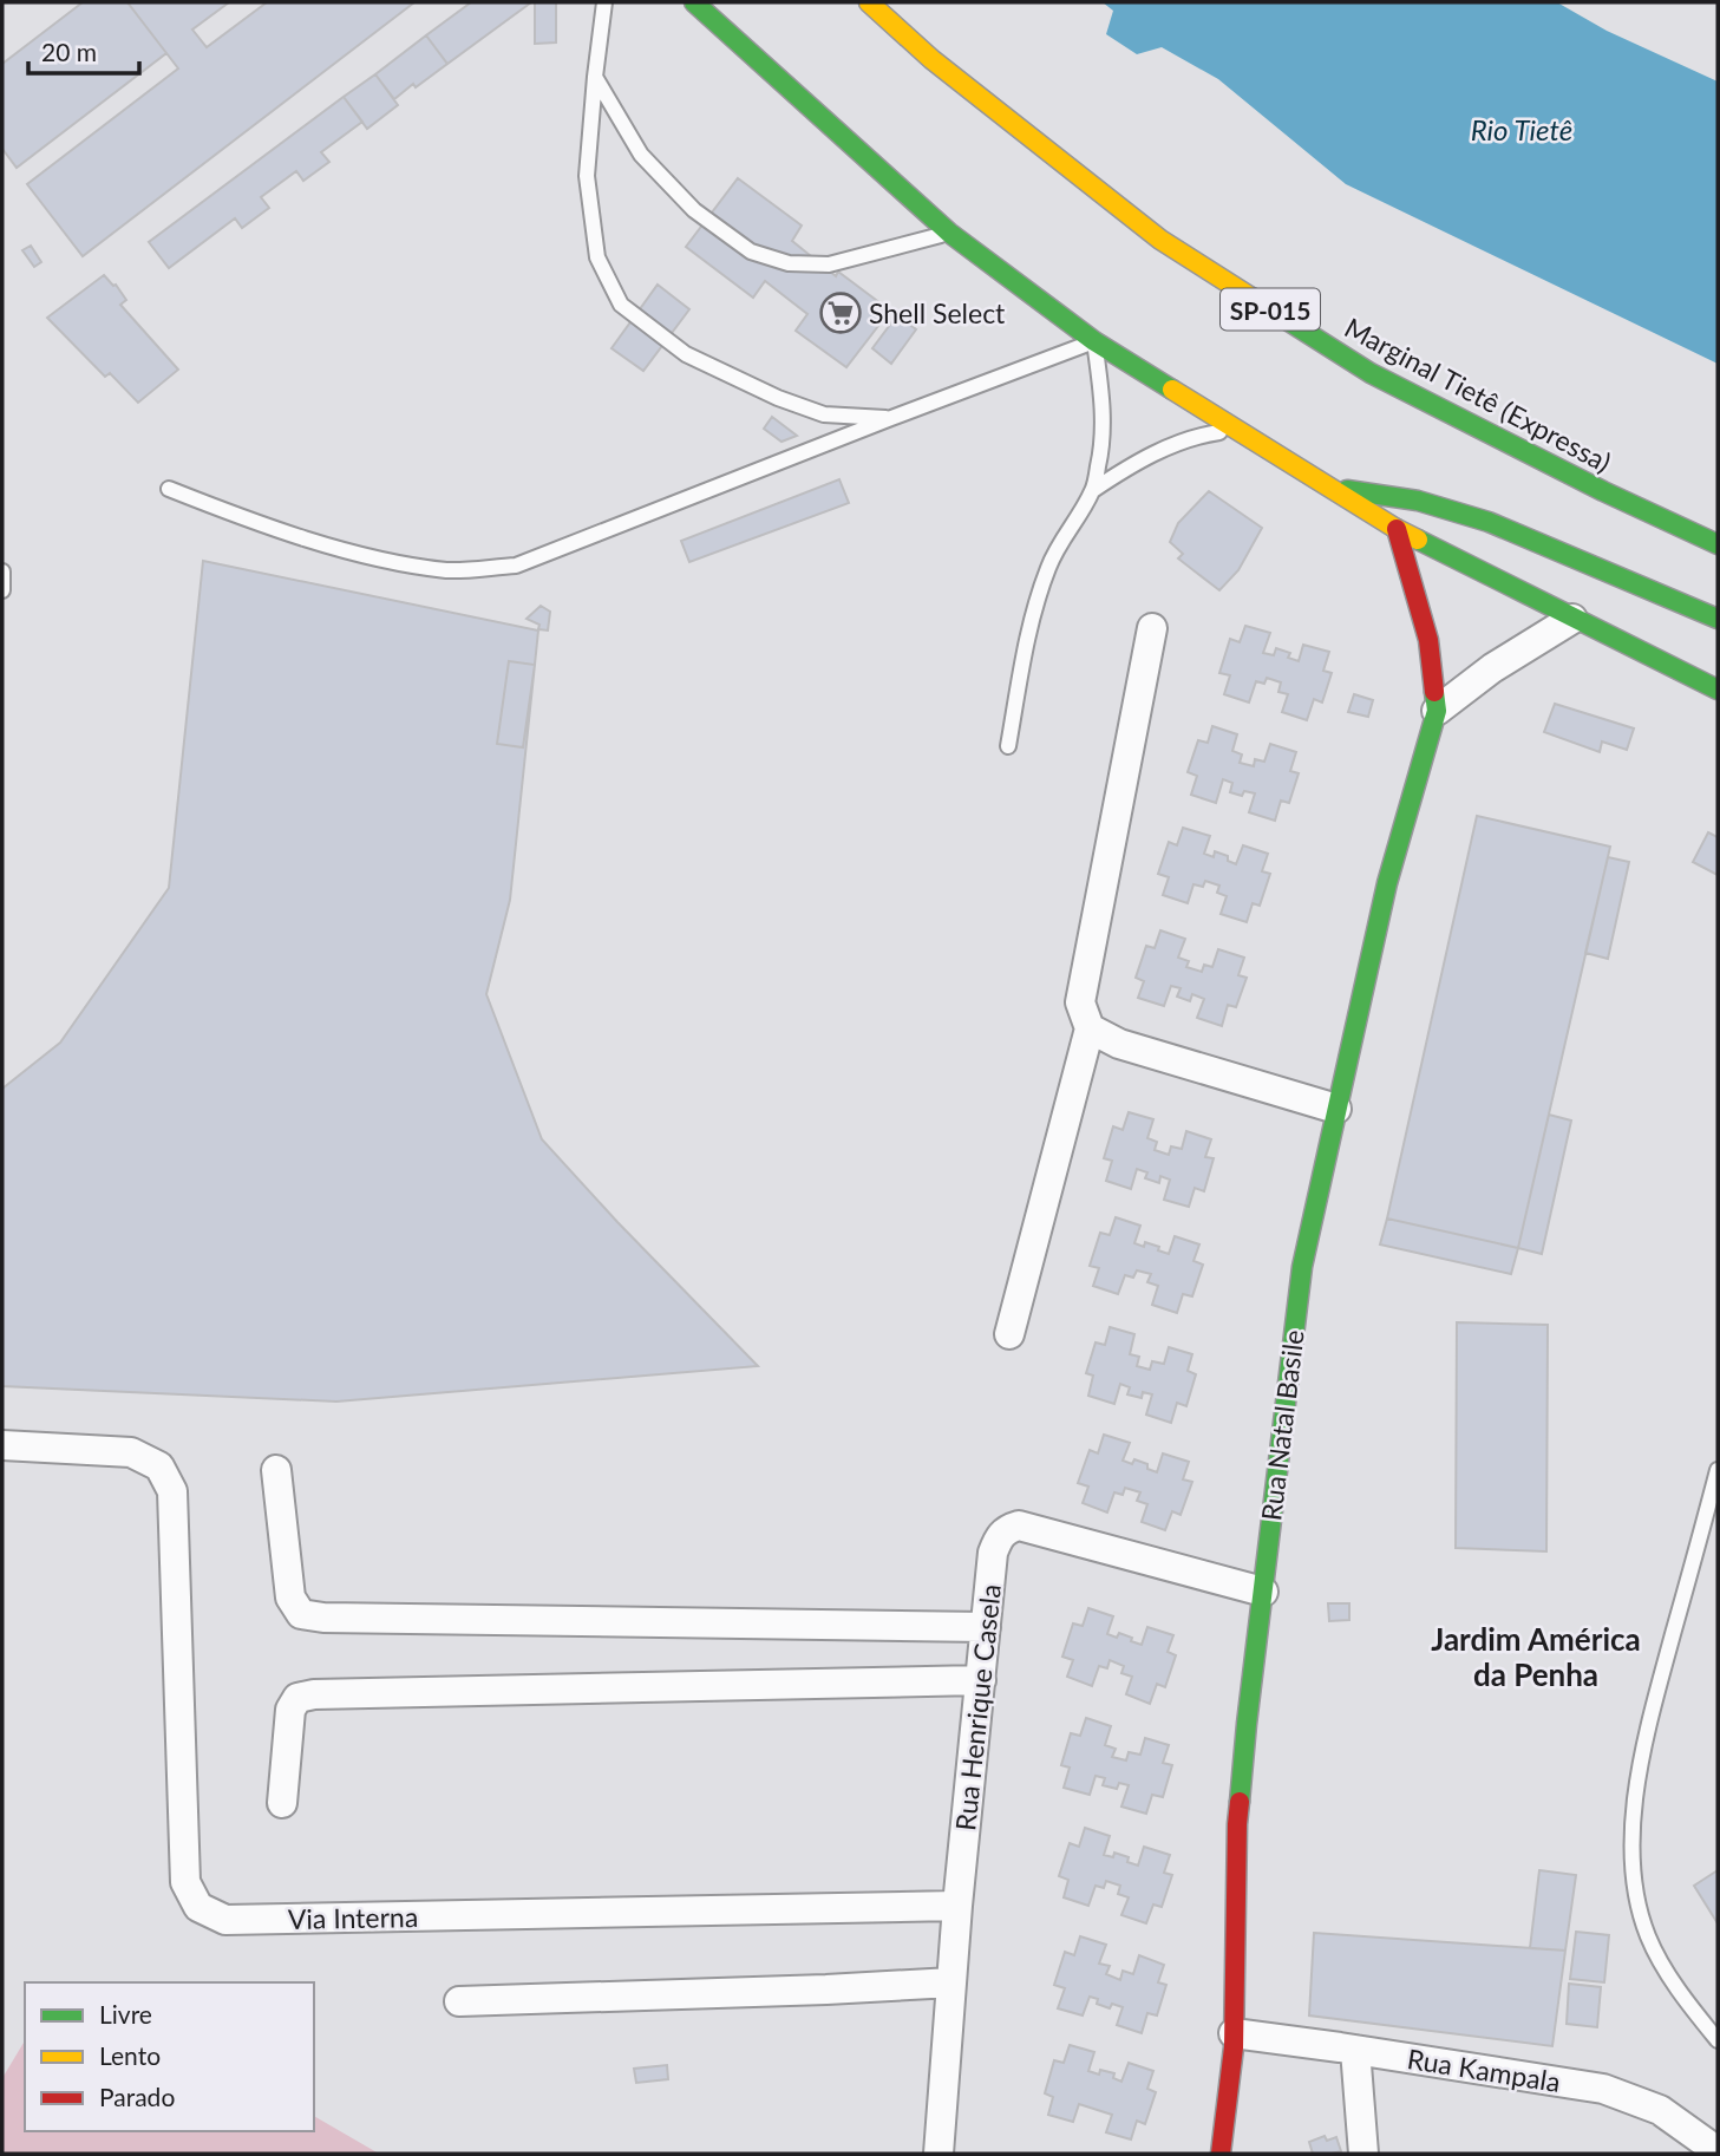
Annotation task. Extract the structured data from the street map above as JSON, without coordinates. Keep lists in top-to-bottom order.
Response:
{
  "streets": {
    "main road": ["SP-015", "Marginal Tietê (Expressa)", "Rua Natal Basile"],
    "street": ["Rua Henrique Casela", "Via Interna", "Rua Kampala"]
  },
  "crossings": [
    ["Rua Natal Basile", "Rua Henrique Casela"],
    ["Rua Natal Basile", "Rua Kampala"],
    ["Rua Henrique Casela", "Via Interna"]
  ],
  "districts": ["Jardim América da Penha"],
  "water": ["Rio Tietê"],
  "places": {
    "supermarket": ["Shell Select"]
  },
  "legend": ["Livre", "Lento", "Parado"],
  "scale_bar": "20 m"
}
